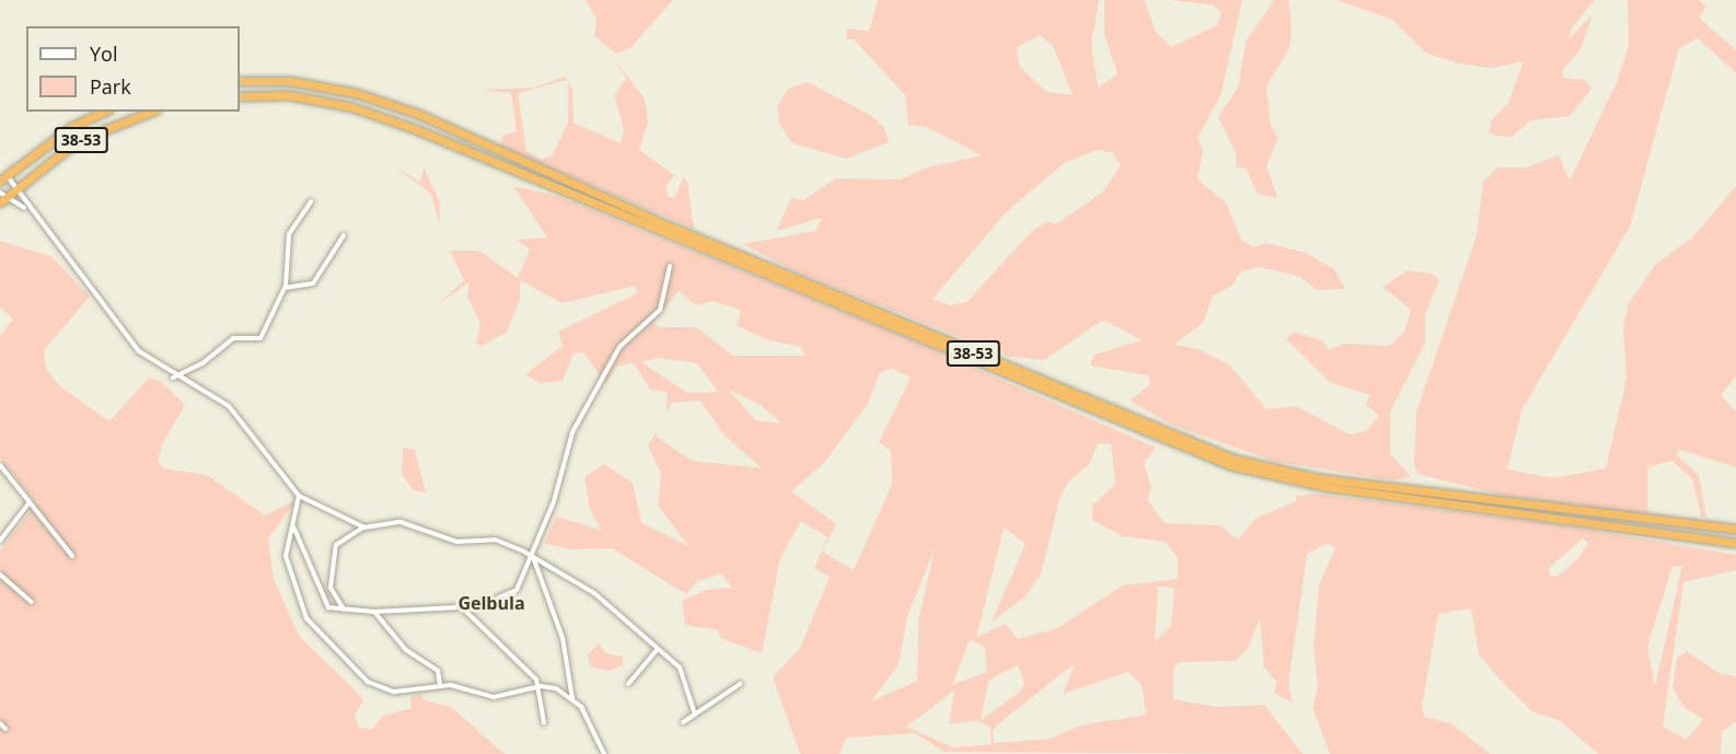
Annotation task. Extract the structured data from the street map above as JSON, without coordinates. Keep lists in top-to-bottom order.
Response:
{
  "streets": {
    "highway": ["38-53"]
  },
  "districts": ["Gelbula"],
  "legend": ["Yol", "Park"]
}
